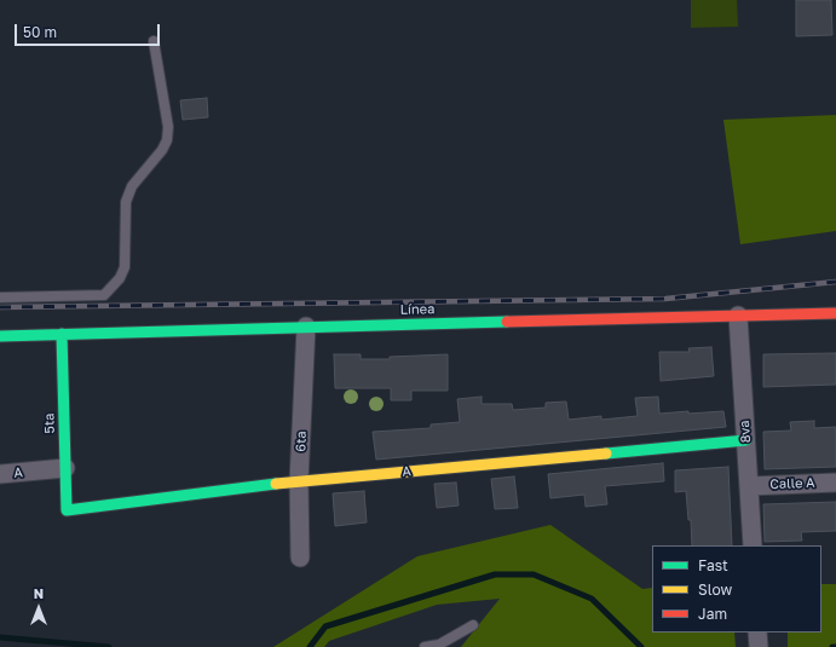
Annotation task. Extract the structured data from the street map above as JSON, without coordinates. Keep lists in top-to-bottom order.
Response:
{
  "streets": {
    "street": [
      "Línea",
      "5ta",
      "8va",
      "6ta",
      "A",
      "Calle A"
    ]
  },
  "crossings": [
    ["Línea", "5ta"],
    ["Línea", "8va"],
    ["Línea", "6ta"],
    ["5ta", "A"],
    ["8va", "A"],
    ["8va", "Calle A"],
    ["6ta", "A"]
  ],
  "legend": ["Fast", "Slow", "Jam"],
  "scale_bar": "50 m",
  "north": "top"
}
